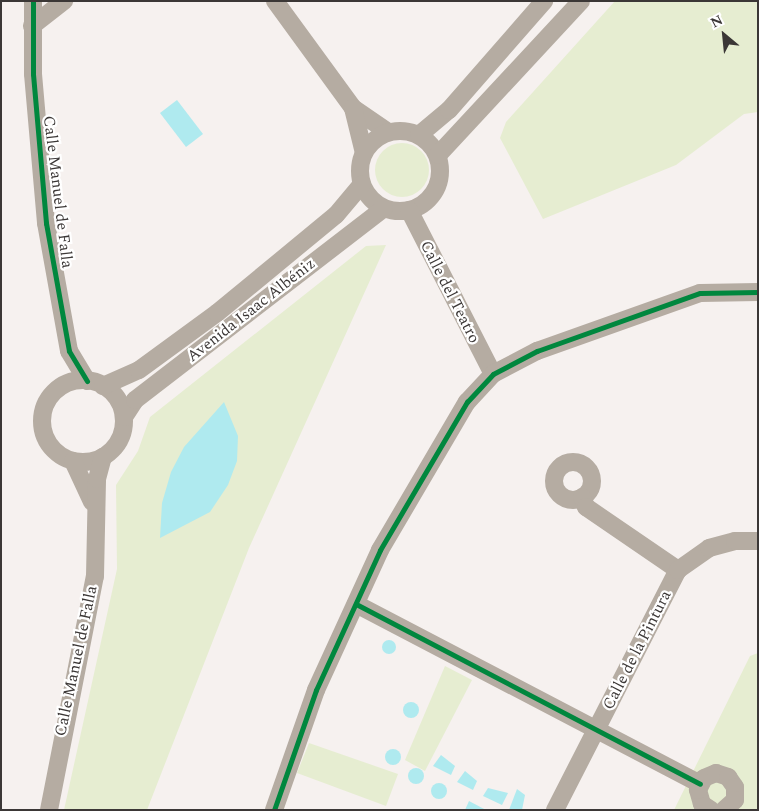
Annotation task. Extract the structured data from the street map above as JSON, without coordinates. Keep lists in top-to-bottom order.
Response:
{
  "streets": {
    "street": [
      "Calle Manuel de Falla",
      "Calle del Teatro",
      "Avenida Isaac Albéniz",
      "Calle de la Pintura"
    ]
  },
  "crossings": [
    ["Calle Manuel de Falla", "Avenida Isaac Albéniz"],
    ["Calle del Teatro", "Avenida Isaac Albéniz"]
  ],
  "north": "top left"
}
